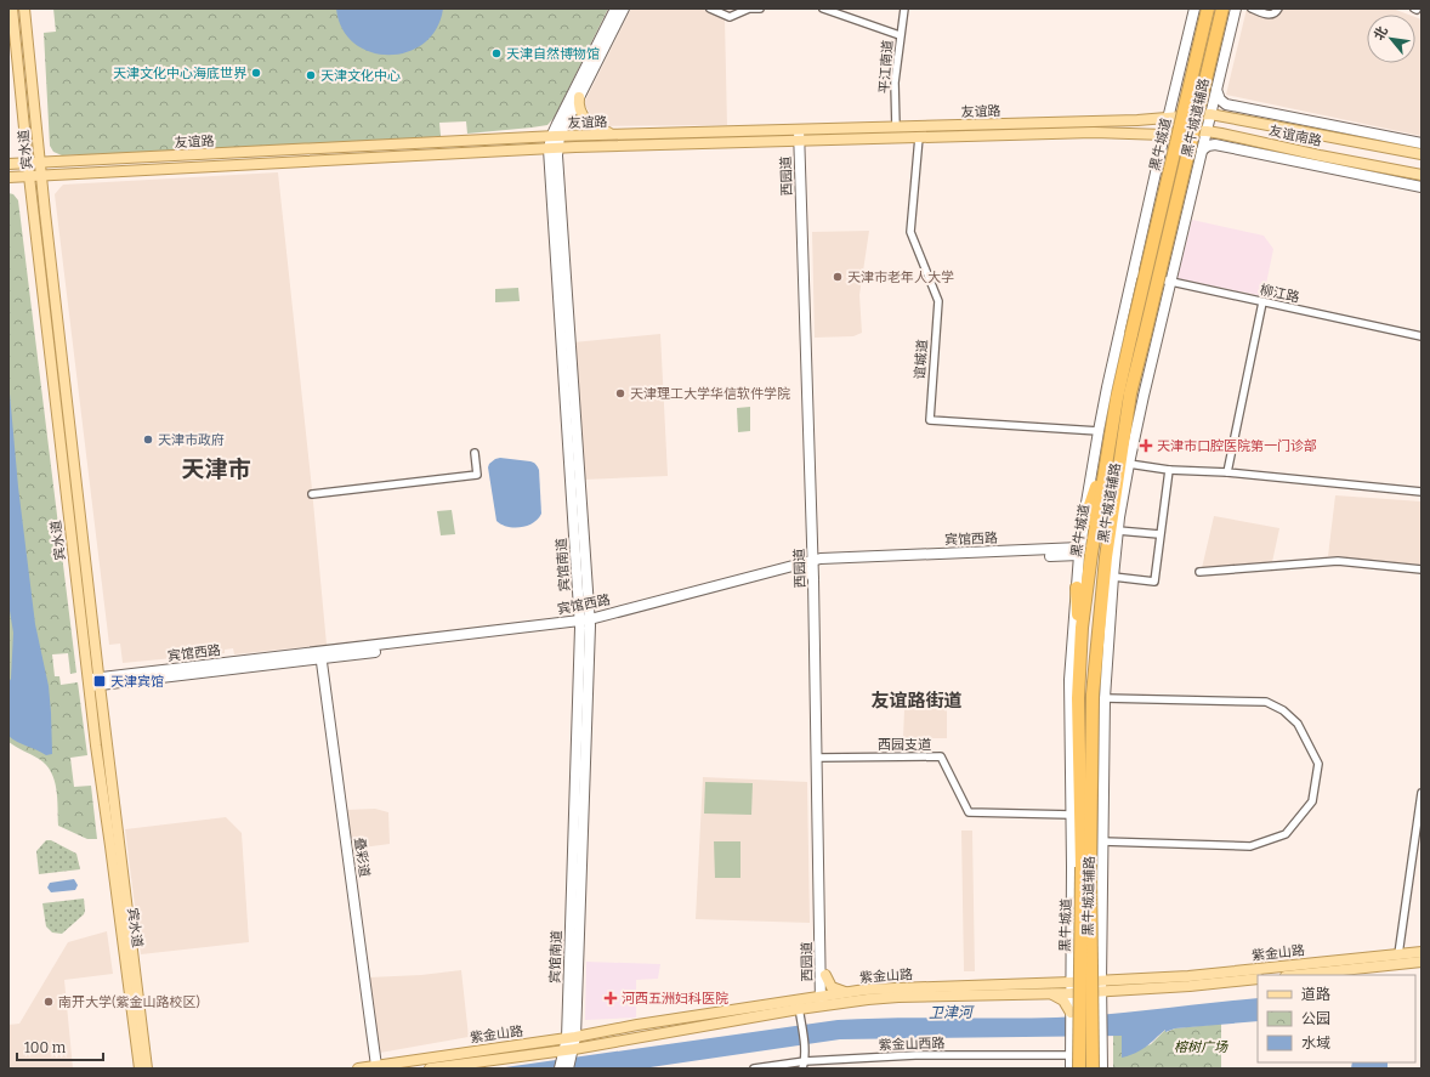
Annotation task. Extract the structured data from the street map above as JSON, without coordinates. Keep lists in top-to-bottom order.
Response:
{
  "streets": {
    "highway": ["黑牛城道"],
    "main road": [
      "友谊路",
      "黑牛城道辅路",
      "友谊南路",
      "宾水道",
      "西园道",
      "宾馆西路",
      "宾馆南道",
      "叠彩道",
      "紫金山路"
    ],
    "street": [
      "平江南道",
      "柳江路",
      "谊城道",
      "西园支道",
      "紫金山西路"
    ]
  },
  "crossings": [
    ["平江南道", "友谊路"],
    ["友谊路", "黑牛城道辅路"],
    ["友谊路", "友谊南路"],
    ["友谊路", "宾水道"],
    ["友谊路", "西园道"],
    ["友谊路", "谊城道"],
    ["友谊路", "宾馆南道"],
    ["黑牛城道辅路", "友谊南路"],
    ["黑牛城道辅路", "柳江路"],
    ["黑牛城道辅路", "谊城道"],
    ["黑牛城道辅路", "宾馆西路"],
    ["黑牛城道辅路", "西园支道"],
    ["黑牛城道辅路", "紫金山路"],
    ["黑牛城道辅路", "紫金山西路"],
    ["宾水道", "宾馆西路"],
    ["西园道", "宾馆西路"],
    ["西园道", "西园支道"],
    ["西园道", "紫金山路"],
    ["宾馆西路", "宾馆南道"],
    ["宾馆西路", "叠彩道"],
    ["宾馆南道", "紫金山路"],
    ["叠彩道", "紫金山路"]
  ],
  "districts": ["天津市", "友谊路街道"],
  "water": ["卫津河"],
  "parks": ["榕树广场"],
  "places": {
    "other": [
      "天津自然博物馆",
      "天津文化中心海底世界",
      "天津文化中心",
      "天津市老年人大学",
      "天津理工大学华信软件学院",
      "天津市政府",
      "南开大学(紫金山路校区)"
    ],
    "health": ["天津市口腔医院第一门诊部", "河西五洲妇科医院"],
    "transit": ["天津宾馆"]
  },
  "legend": ["道路", "公园", "水域"],
  "scale_bar": "100 m",
  "north": "top left"
}
